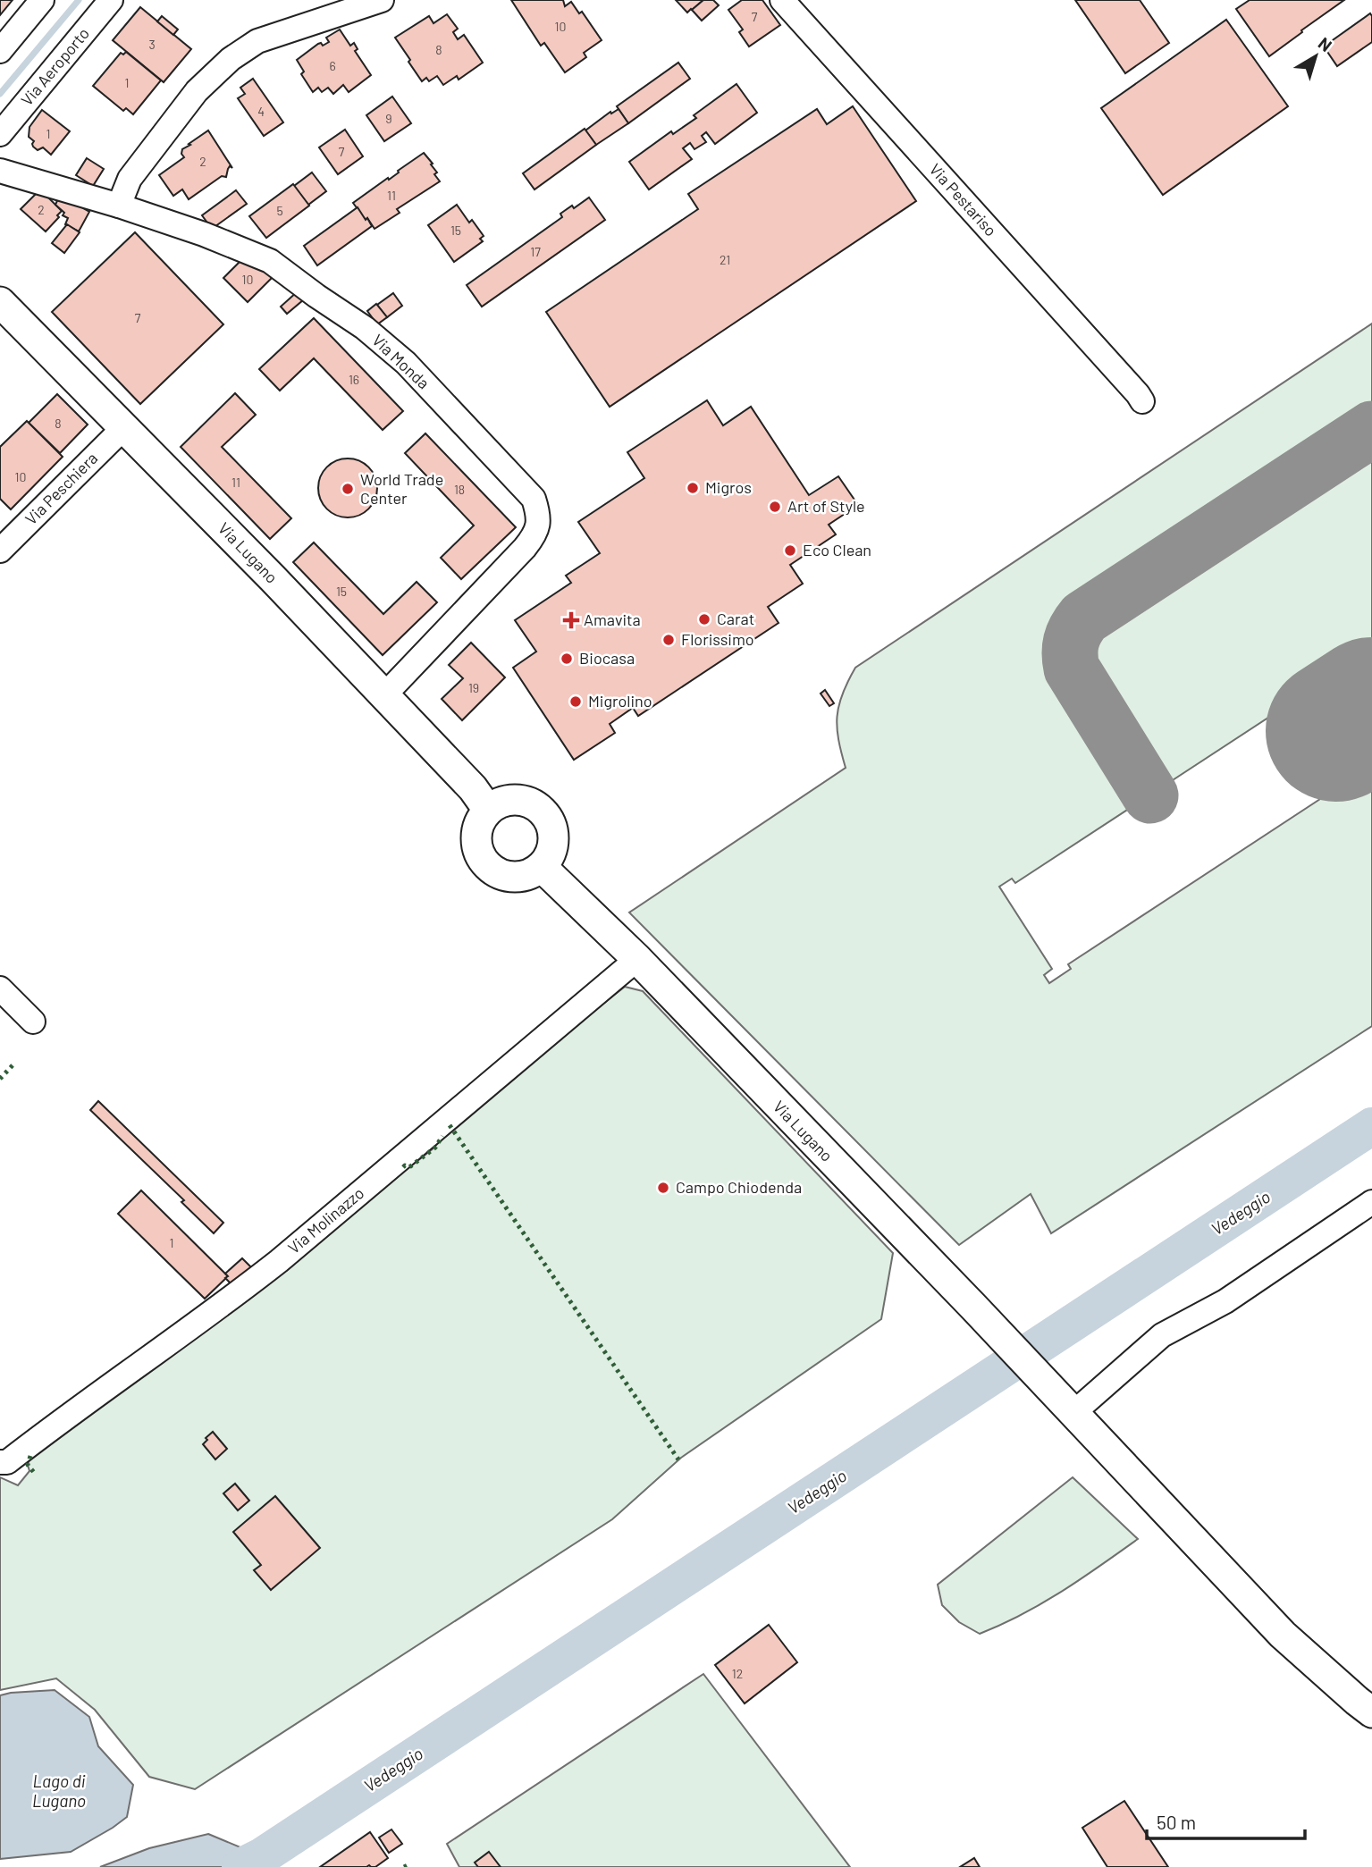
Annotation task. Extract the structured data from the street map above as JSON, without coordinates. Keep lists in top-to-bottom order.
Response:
{
  "streets": {
    "main road": ["Via Lugano"],
    "street": [
      "Via Aeroporto",
      "Via Pestariso",
      "Via Monda",
      "Via Peschiera",
      "Via Molinazzo"
    ]
  },
  "crossings": [
    ["Via Monda", "Via Lugano"],
    ["Via Peschiera", "Via Lugano"],
    ["Via Lugano", "Via Molinazzo"]
  ],
  "water": ["Vedeggio", "Lago di Lugano"],
  "places": {
    "other": [
      "Migros",
      "World Trade Center",
      "Art of Style",
      "Eco Clean",
      "Carat",
      "Florissimo",
      "Biocasa",
      "Migrolino",
      "Campo Chiodenda"
    ],
    "health": ["Amavita"]
  },
  "house_numbers": [
    "7",
    "10",
    "3",
    "8",
    "6",
    "1",
    "4",
    "9",
    "1",
    "7",
    "2",
    "11",
    "2",
    "5",
    "15",
    "17",
    "21",
    "10",
    "7",
    "16",
    "8",
    "10",
    "11",
    "18",
    "15",
    "19",
    "1",
    "12"
  ],
  "scale_bar": "50 m",
  "north": "top right"
}
